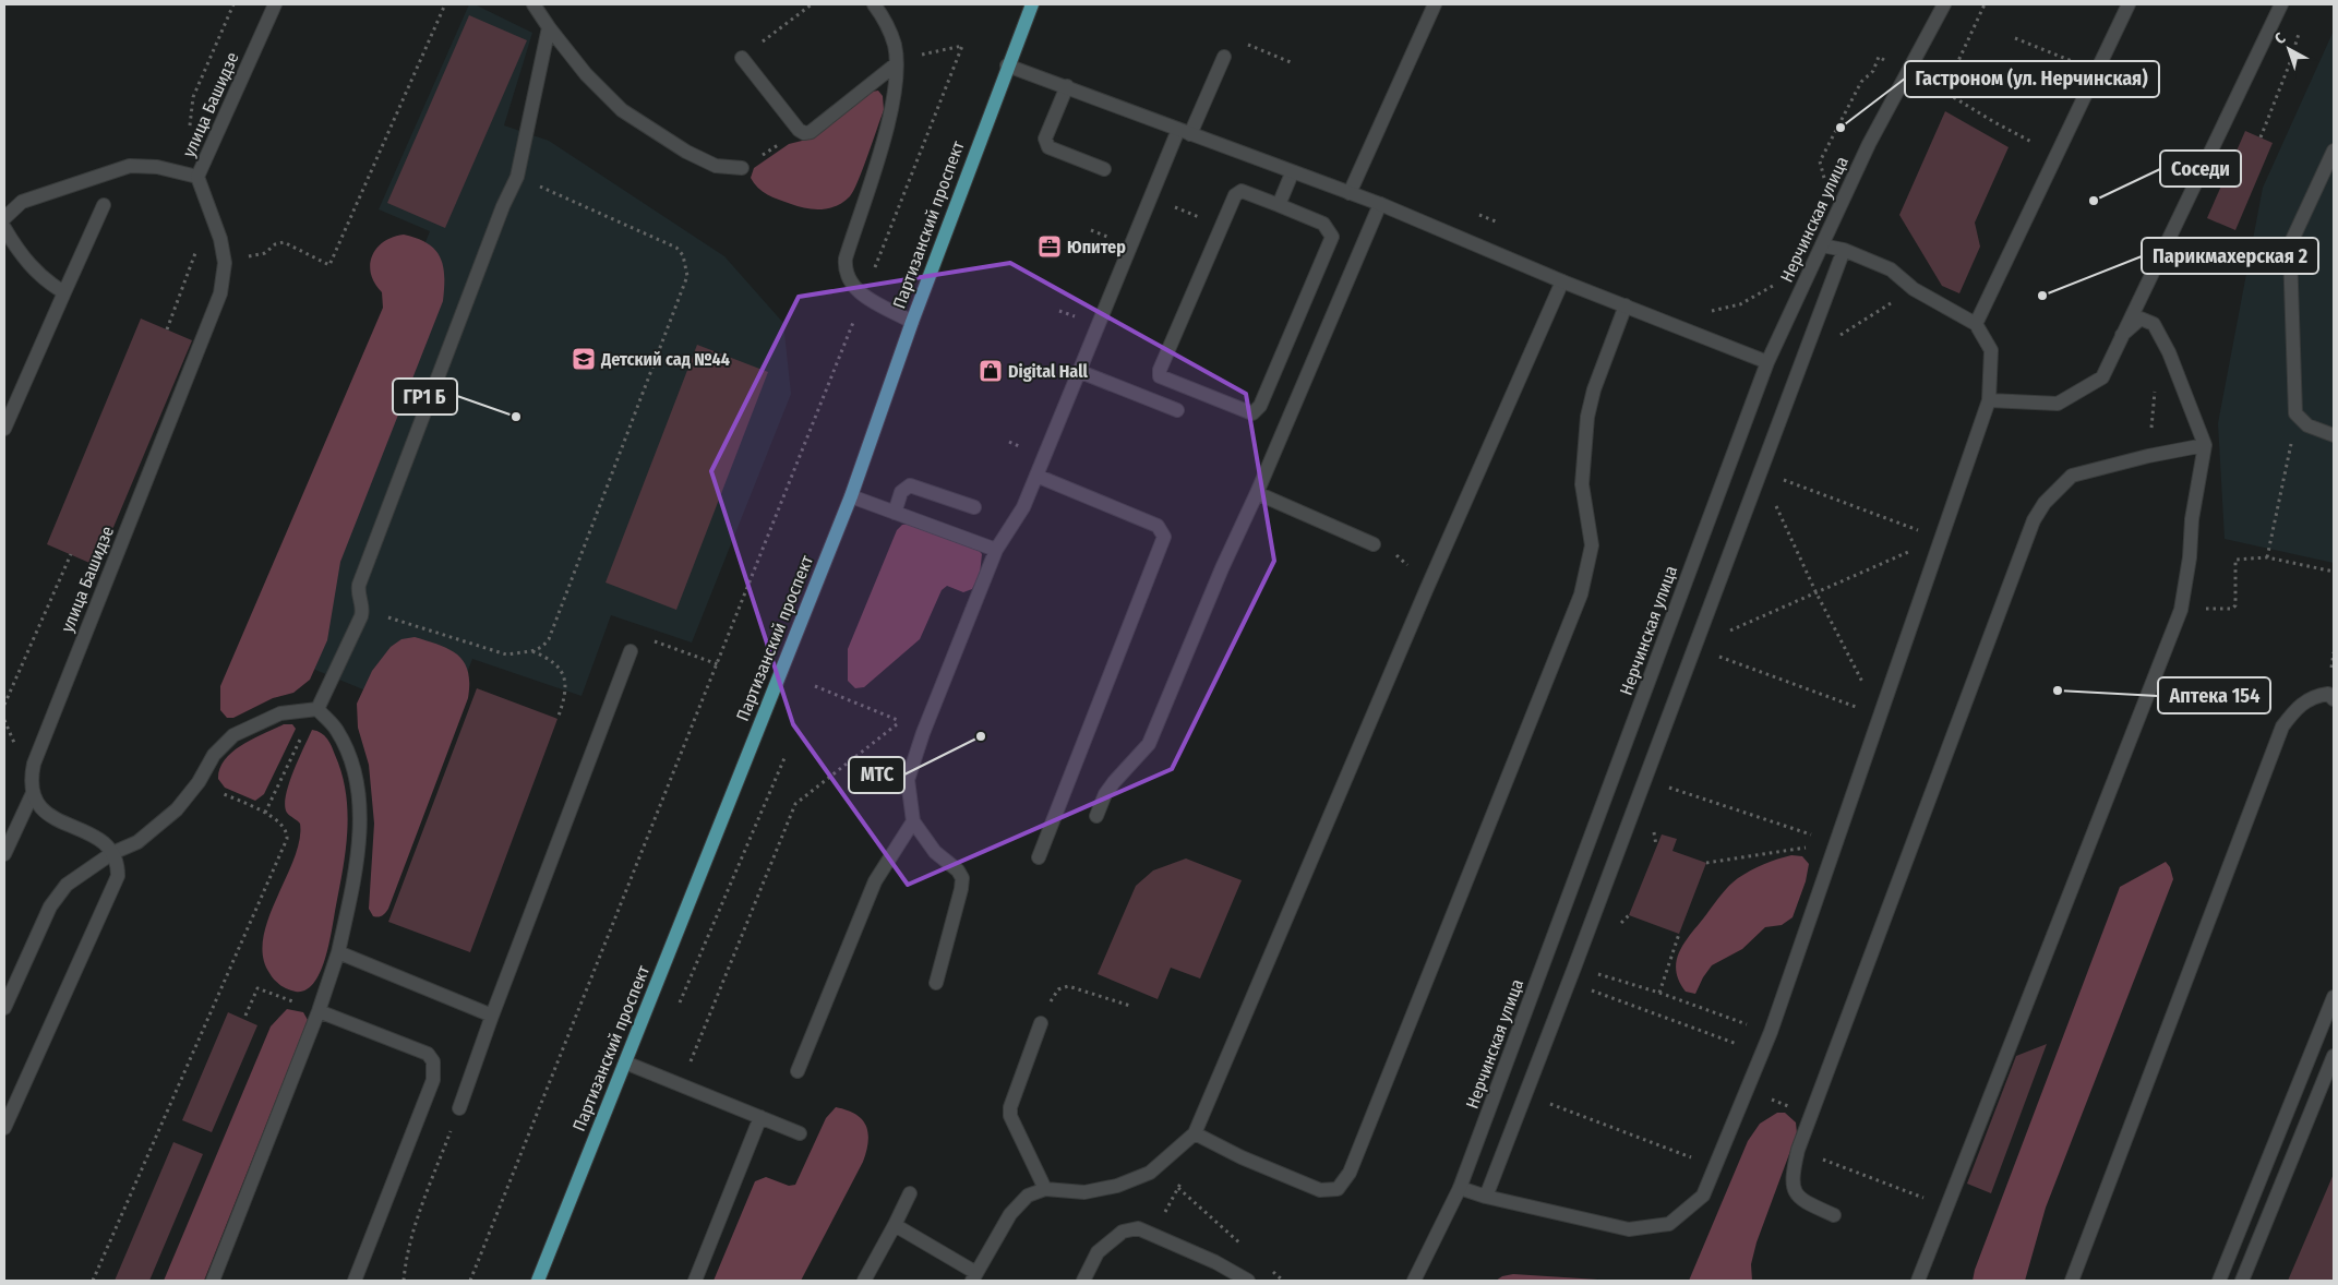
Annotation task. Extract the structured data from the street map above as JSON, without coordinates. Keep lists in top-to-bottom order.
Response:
{
  "streets": {
    "main road": ["Партизанский проспект"],
    "street": ["улица Башидзе", "Нерчинская улица"]
  },
  "places": {
    "other": [
      "Гастроном (ул. Нерчинская)",
      "Соседи",
      "Парикмахерская 2",
      "ГР1 Б",
      "Аптека 154",
      "МТС"
    ],
    "office": ["Юпитер"],
    "school or university": ["Детский сад №44"],
    "shop": ["Digital Hall"]
  },
  "north": "top left"
}
